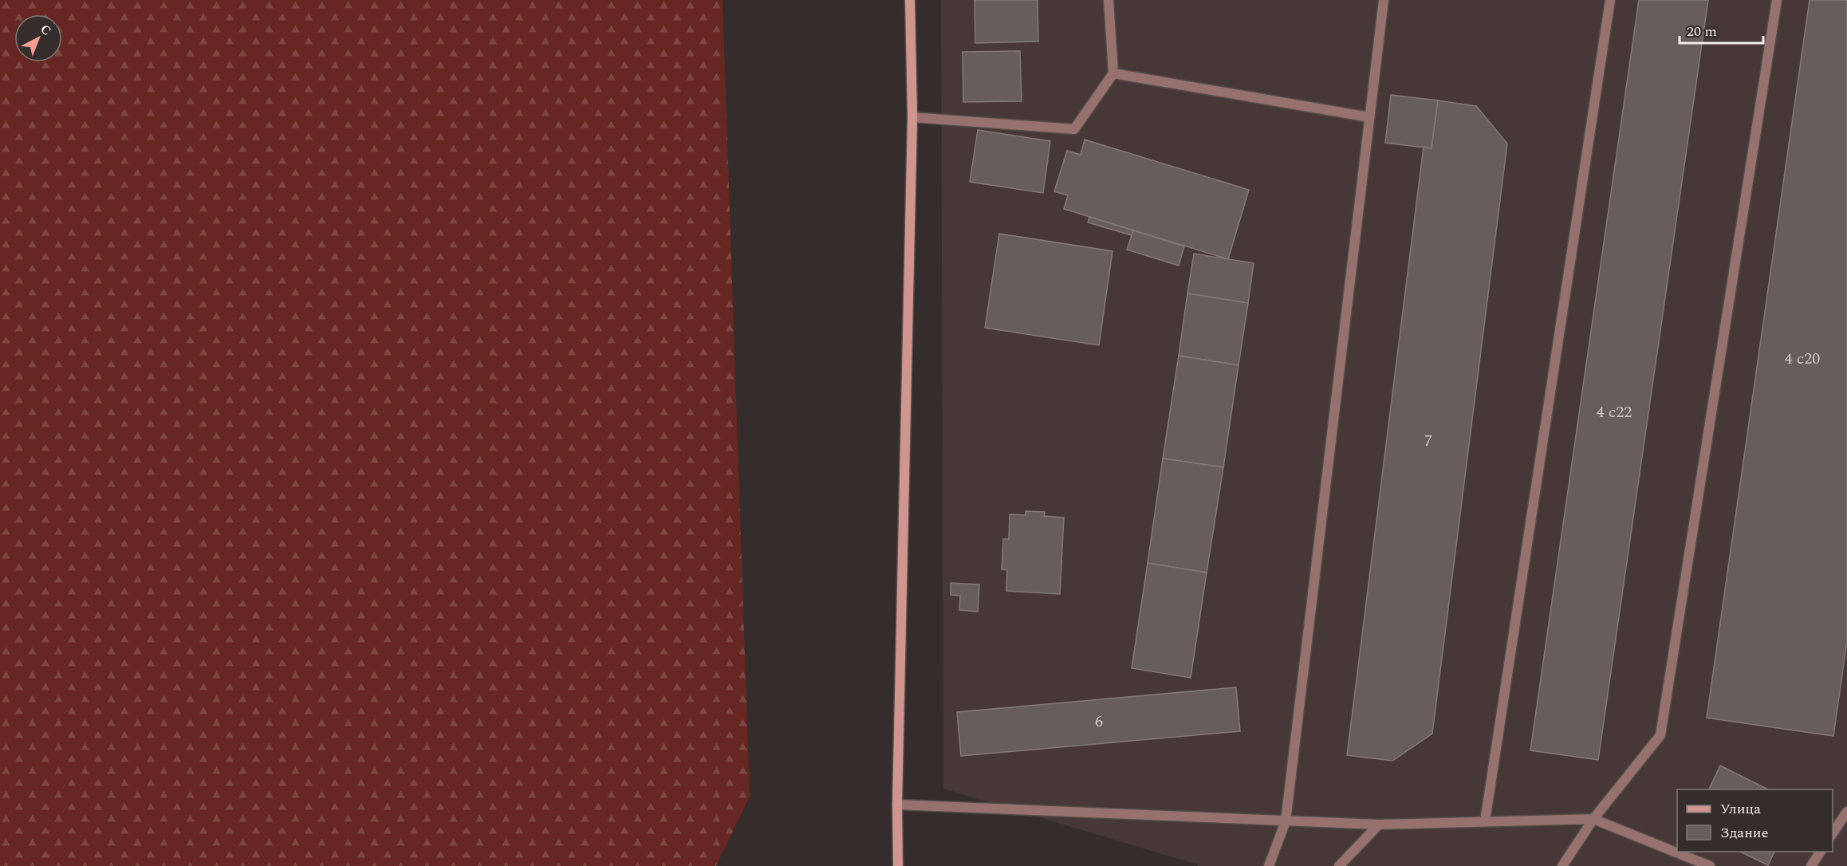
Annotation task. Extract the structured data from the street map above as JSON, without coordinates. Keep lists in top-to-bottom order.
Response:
{
  "house_numbers": [
    "4 с20",
    "4 с22",
    "7",
    "6"
  ],
  "legend": ["Улица", "Здание"],
  "scale_bar": "20 m",
  "north": "top right"
}
